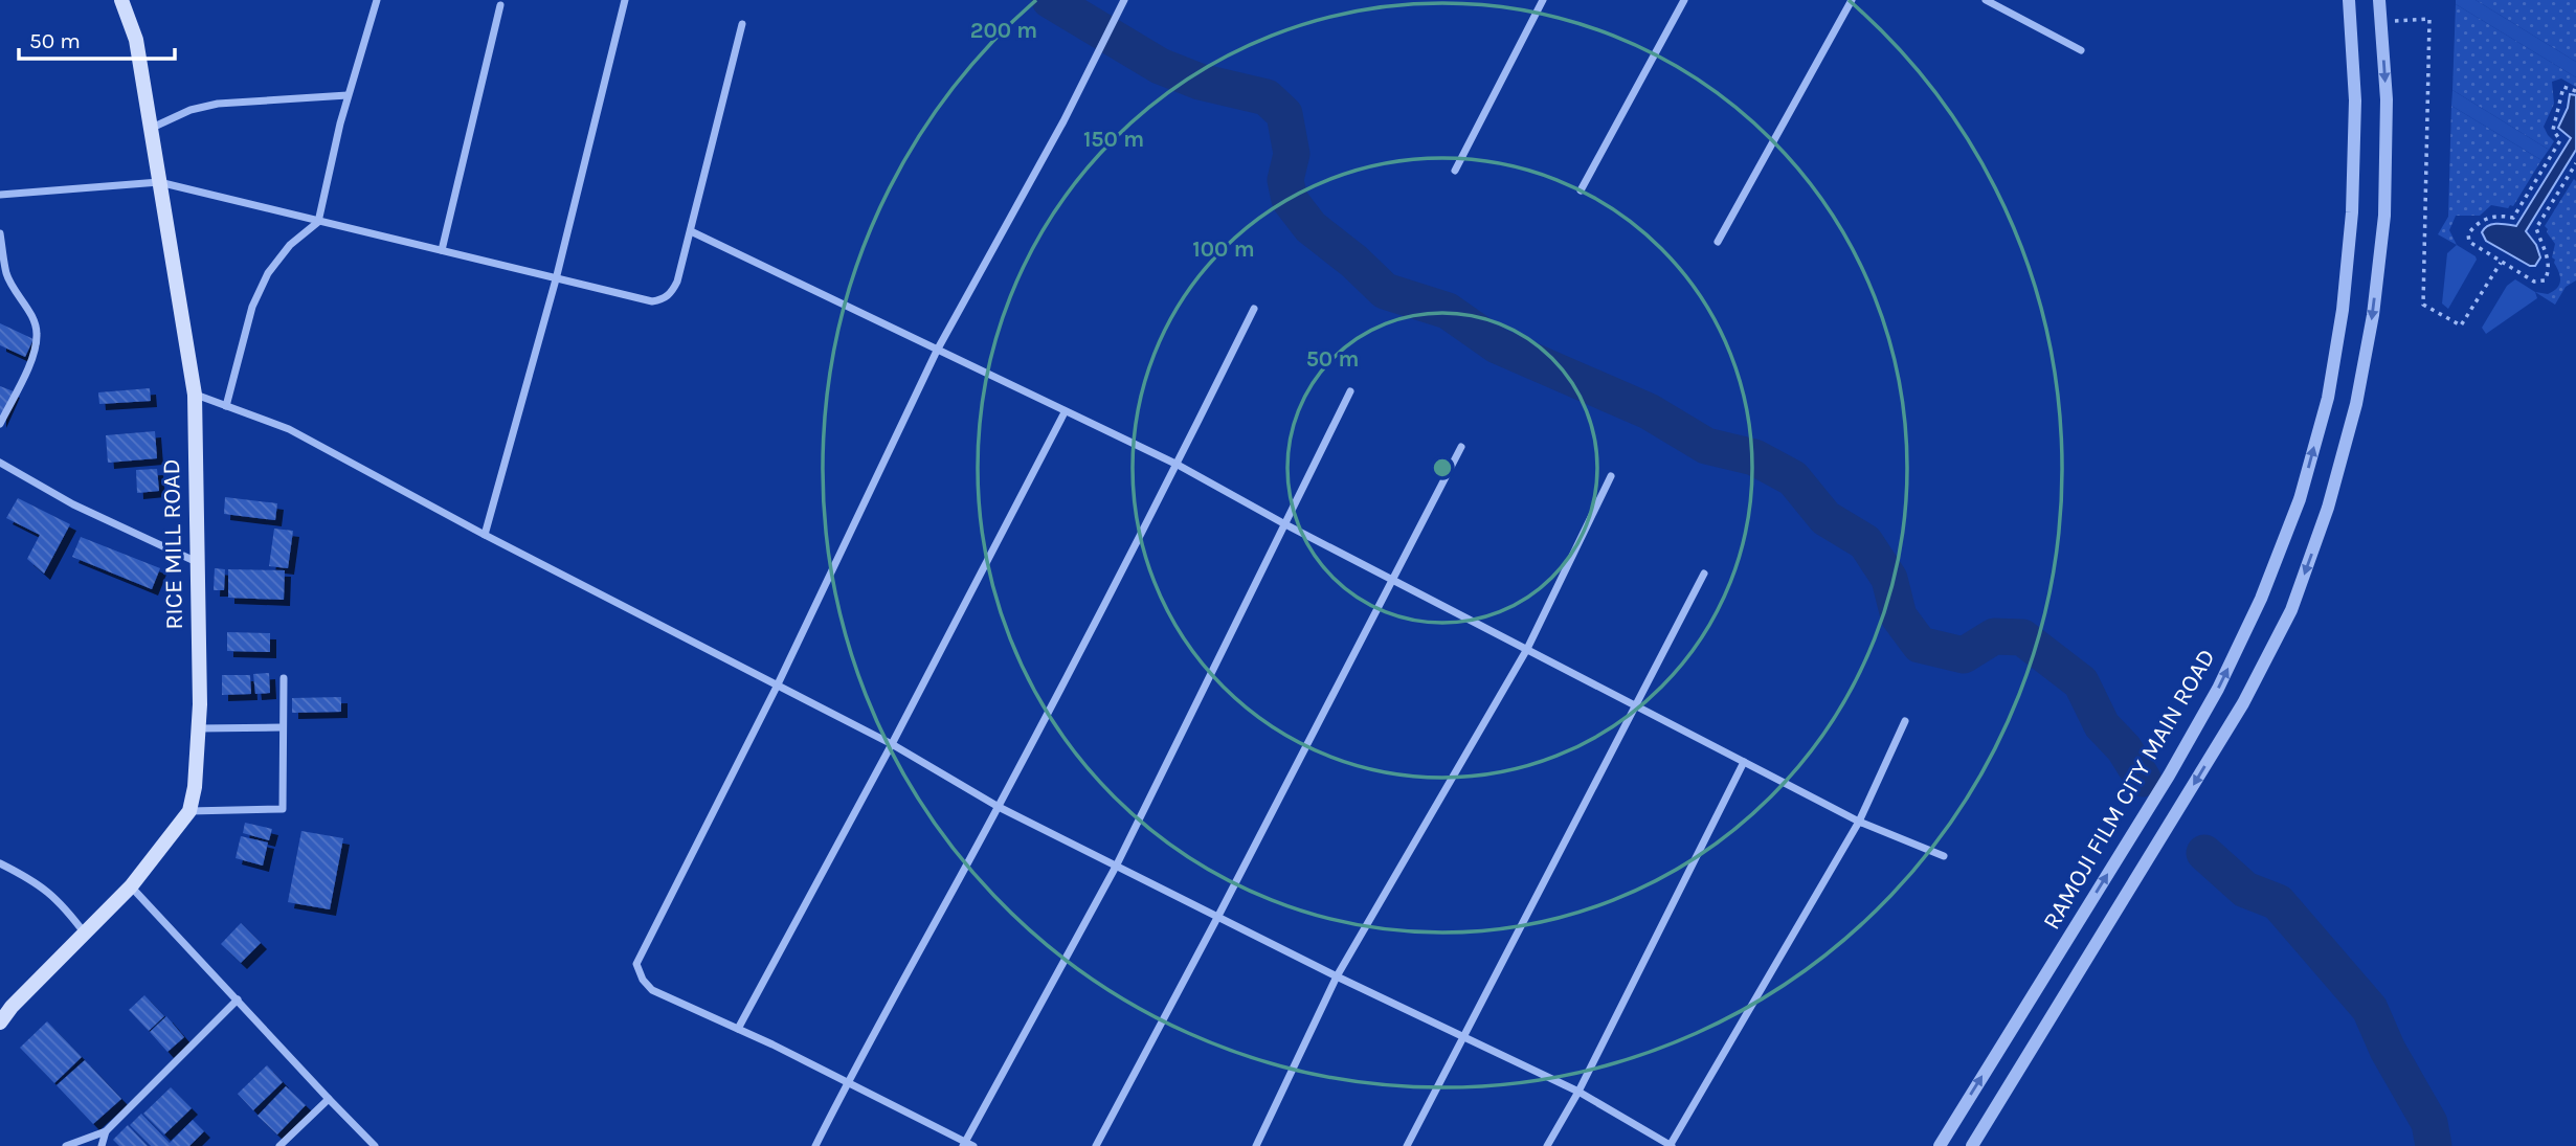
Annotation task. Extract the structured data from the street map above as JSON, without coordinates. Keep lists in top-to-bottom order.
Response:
{
  "streets": {
    "main road": ["RICE MILL ROAD"],
    "street": ["RAMOJI FILM CITY MAIN ROAD"]
  },
  "scale_bar": "50 m",
  "rings": [
    "200 m",
    "150 m",
    "100 m",
    "50 m"
  ]
}
